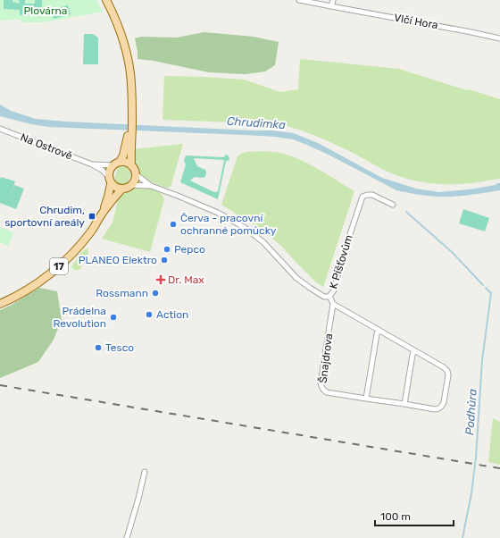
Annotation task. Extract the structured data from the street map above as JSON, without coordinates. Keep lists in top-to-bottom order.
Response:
{
  "streets": {
    "main road": ["17"],
    "street": [
      "Vlčí Hora",
      "Na Ostrově",
      "K Píšťovům",
      "Šnajdrova"
    ]
  },
  "crossings": [
    ["Na Ostrově", "17"]
  ],
  "water": ["Chrudimka", "Podhůra"],
  "parks": ["Plovárna"],
  "places": {
    "transit": ["Chrudim, sportovní areály"],
    "other": [
      "Červa - pracovní ochranné pomůcky",
      "Pepco",
      "PLANEO Elektro",
      "Rossmann",
      "Action",
      "Prádelna Revolution",
      "Tesco"
    ],
    "health": ["Dr. Max"]
  },
  "scale_bar": "100 m"
}
